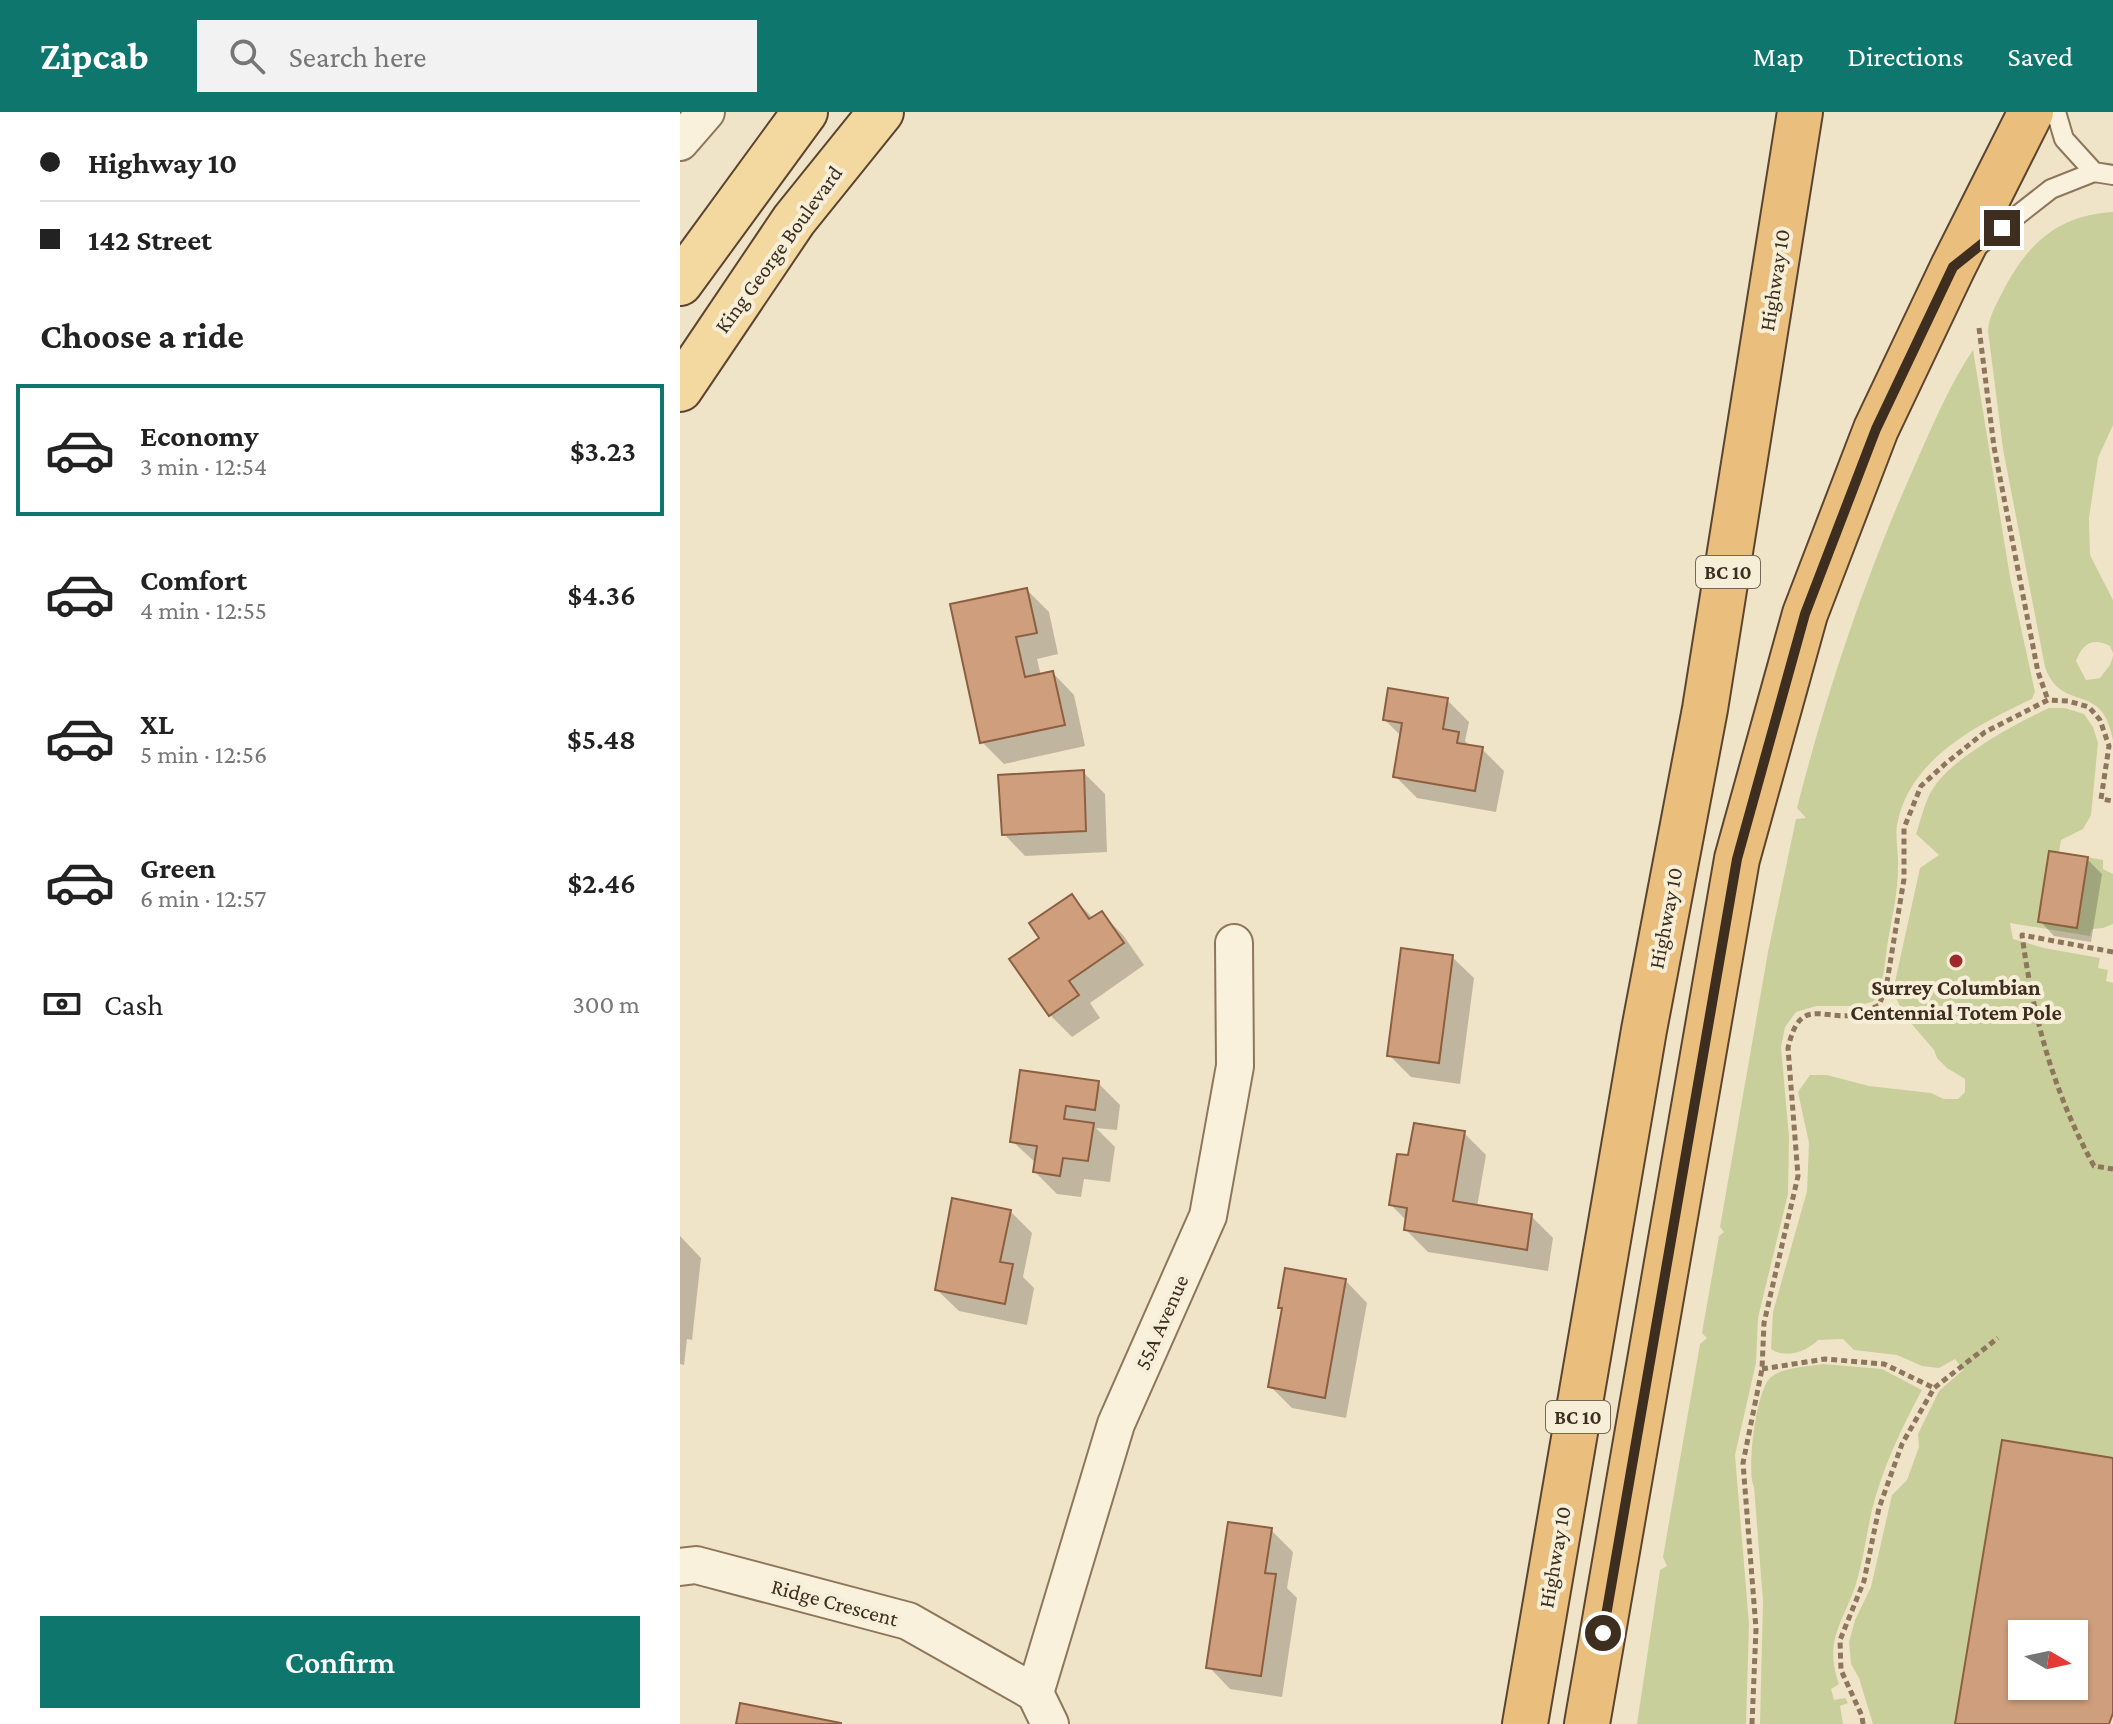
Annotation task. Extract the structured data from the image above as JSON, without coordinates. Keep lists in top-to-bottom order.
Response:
{
  "streets": {
    "highway": ["Highway 10", "BC 10"],
    "main road": ["King George Boulevard"],
    "street": ["55A Avenue", "Ridge Crescent"]
  },
  "crossings": [
    ["55A Avenue", "Ridge Crescent"]
  ],
  "places": ["Surrey Columbian Centennial Totem Pole"],
  "north": "right",
  "page": {
    "header": "Zipcab",
    "search": "Search here",
    "nav": ["Map", "Directions", "Saved"],
    "banner": ["Highway 10", "142 Street"],
    "heading": "Choose a ride",
    "list": [
      {
        "name": "Economy",
        "note": "3 min · 12:54",
        "value": "$3.23"
      },
      {
        "name": "Comfort",
        "note": "4 min · 12:55",
        "value": "$4.36"
      },
      {
        "name": "XL",
        "note": "5 min · 12:56",
        "value": "$5.48"
      },
      {
        "name": "Green",
        "note": "6 min · 12:57",
        "value": "$2.46"
      }
    ],
    "pay": ["Cash", "300 m"],
    "buttons": "Confirm"
  }
}
